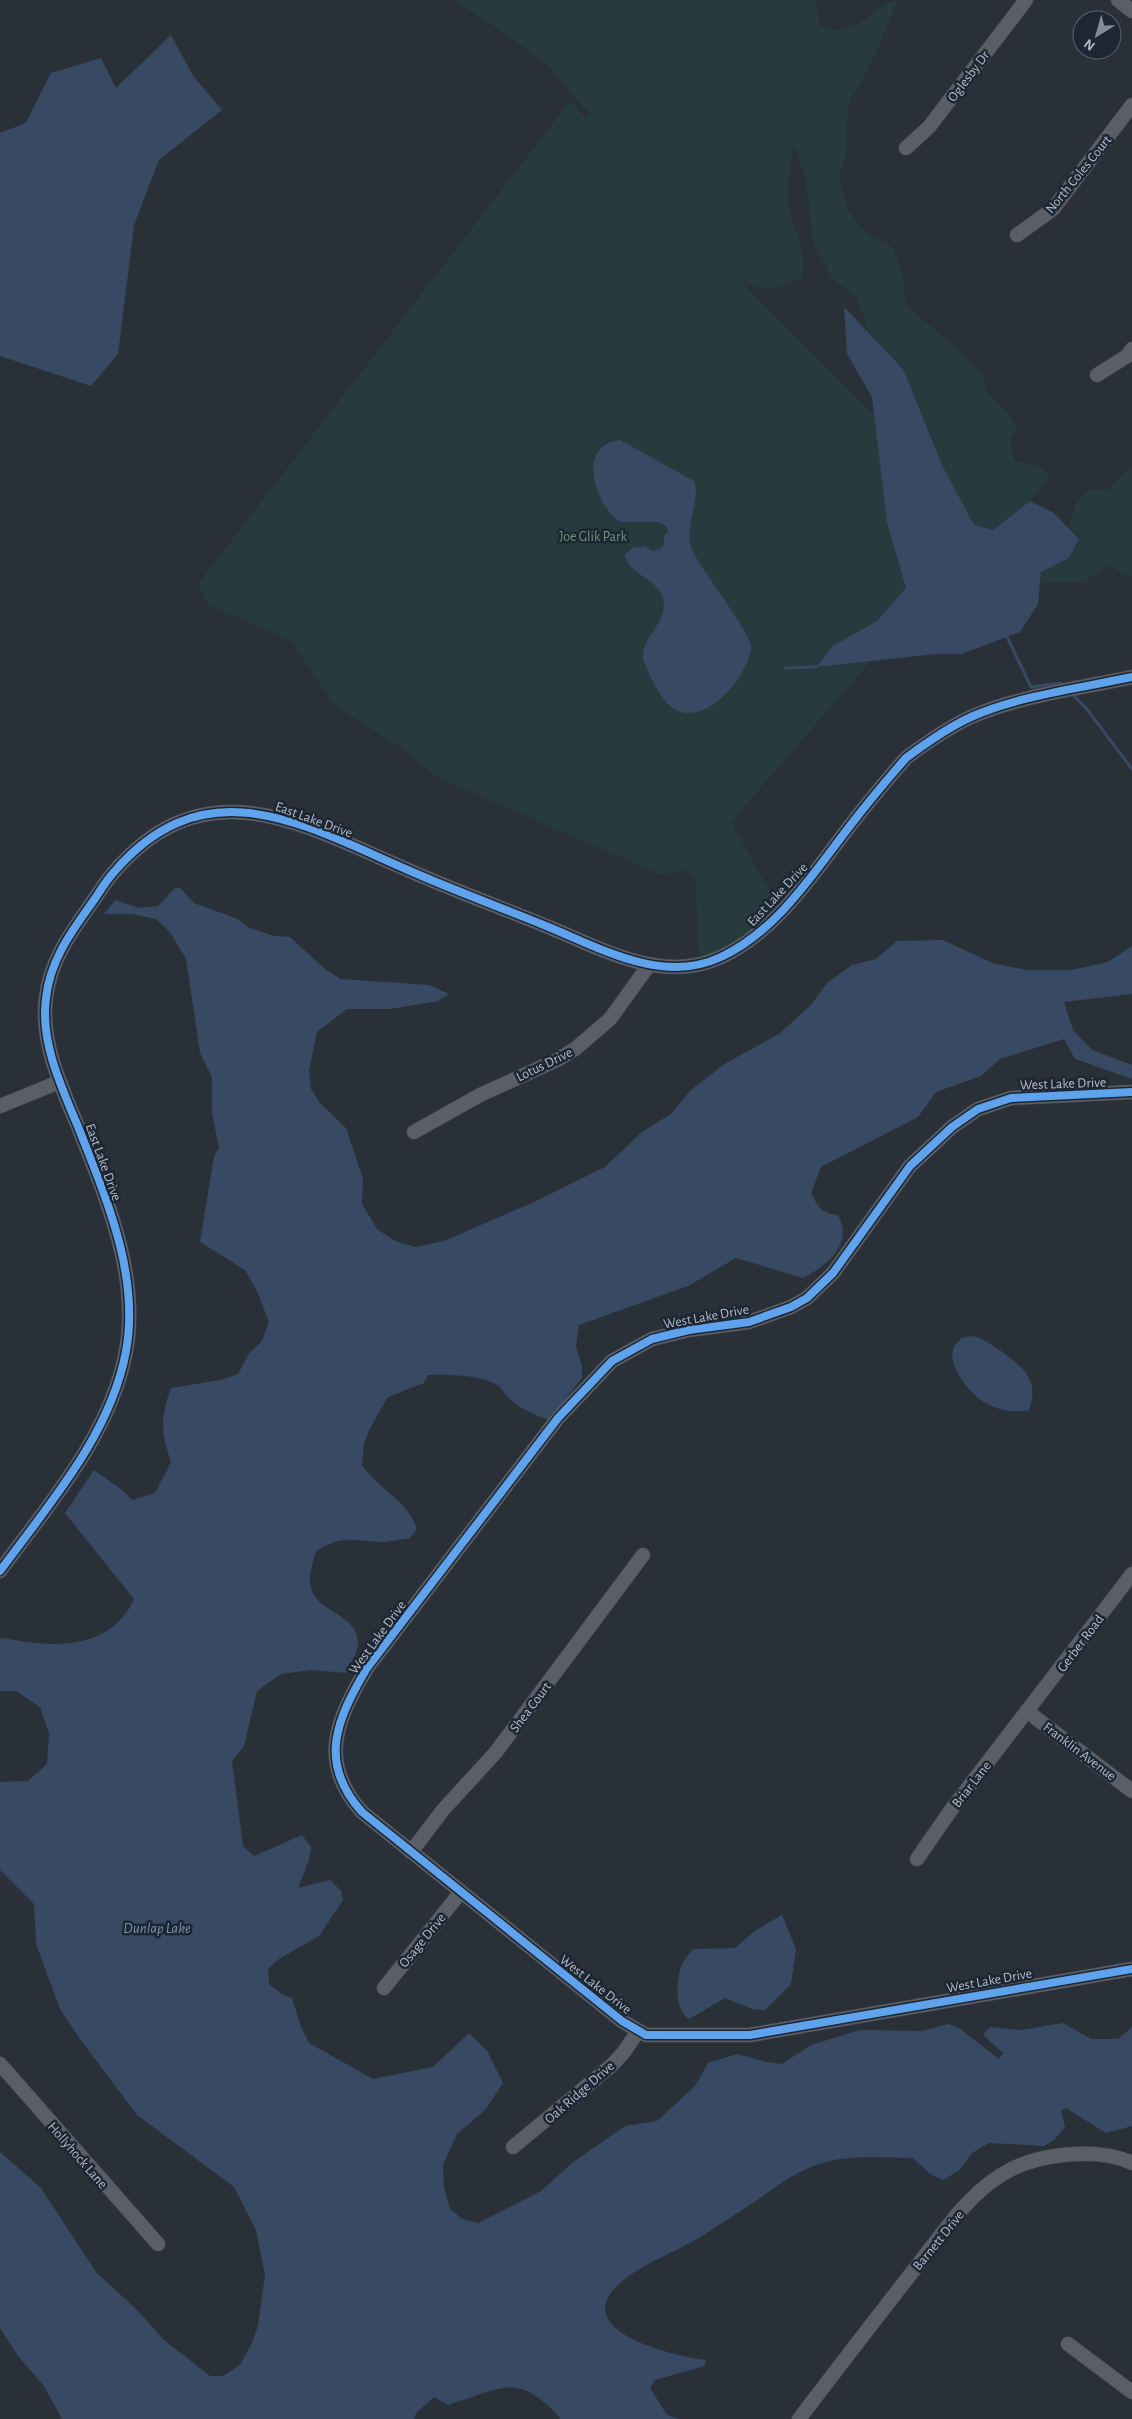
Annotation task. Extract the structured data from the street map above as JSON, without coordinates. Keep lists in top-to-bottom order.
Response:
{
  "streets": {
    "street": [
      "Oglesby Dr",
      "North Coles Court",
      "East Lake Drive",
      "Lotus Drive",
      "West Lake Drive",
      "Gerber Road",
      "Shea Court",
      "Franklin Avenue",
      "Briar Lane",
      "Osage Drive",
      "Oak Ridge Drive",
      "Hollyhock Lane",
      "Barnett Drive"
    ]
  },
  "crossings": [
    ["East Lake Drive", "Lotus Drive"],
    ["West Lake Drive", "Shea Court"],
    ["West Lake Drive", "Osage Drive"],
    ["West Lake Drive", "Oak Ridge Drive"],
    ["Gerber Road", "Franklin Avenue"],
    ["Gerber Road", "Briar Lane"],
    ["Franklin Avenue", "Briar Lane"]
  ],
  "water": ["Dunlap Lake"],
  "parks": ["Joe Glik Park"],
  "north": "bottom left"
}
